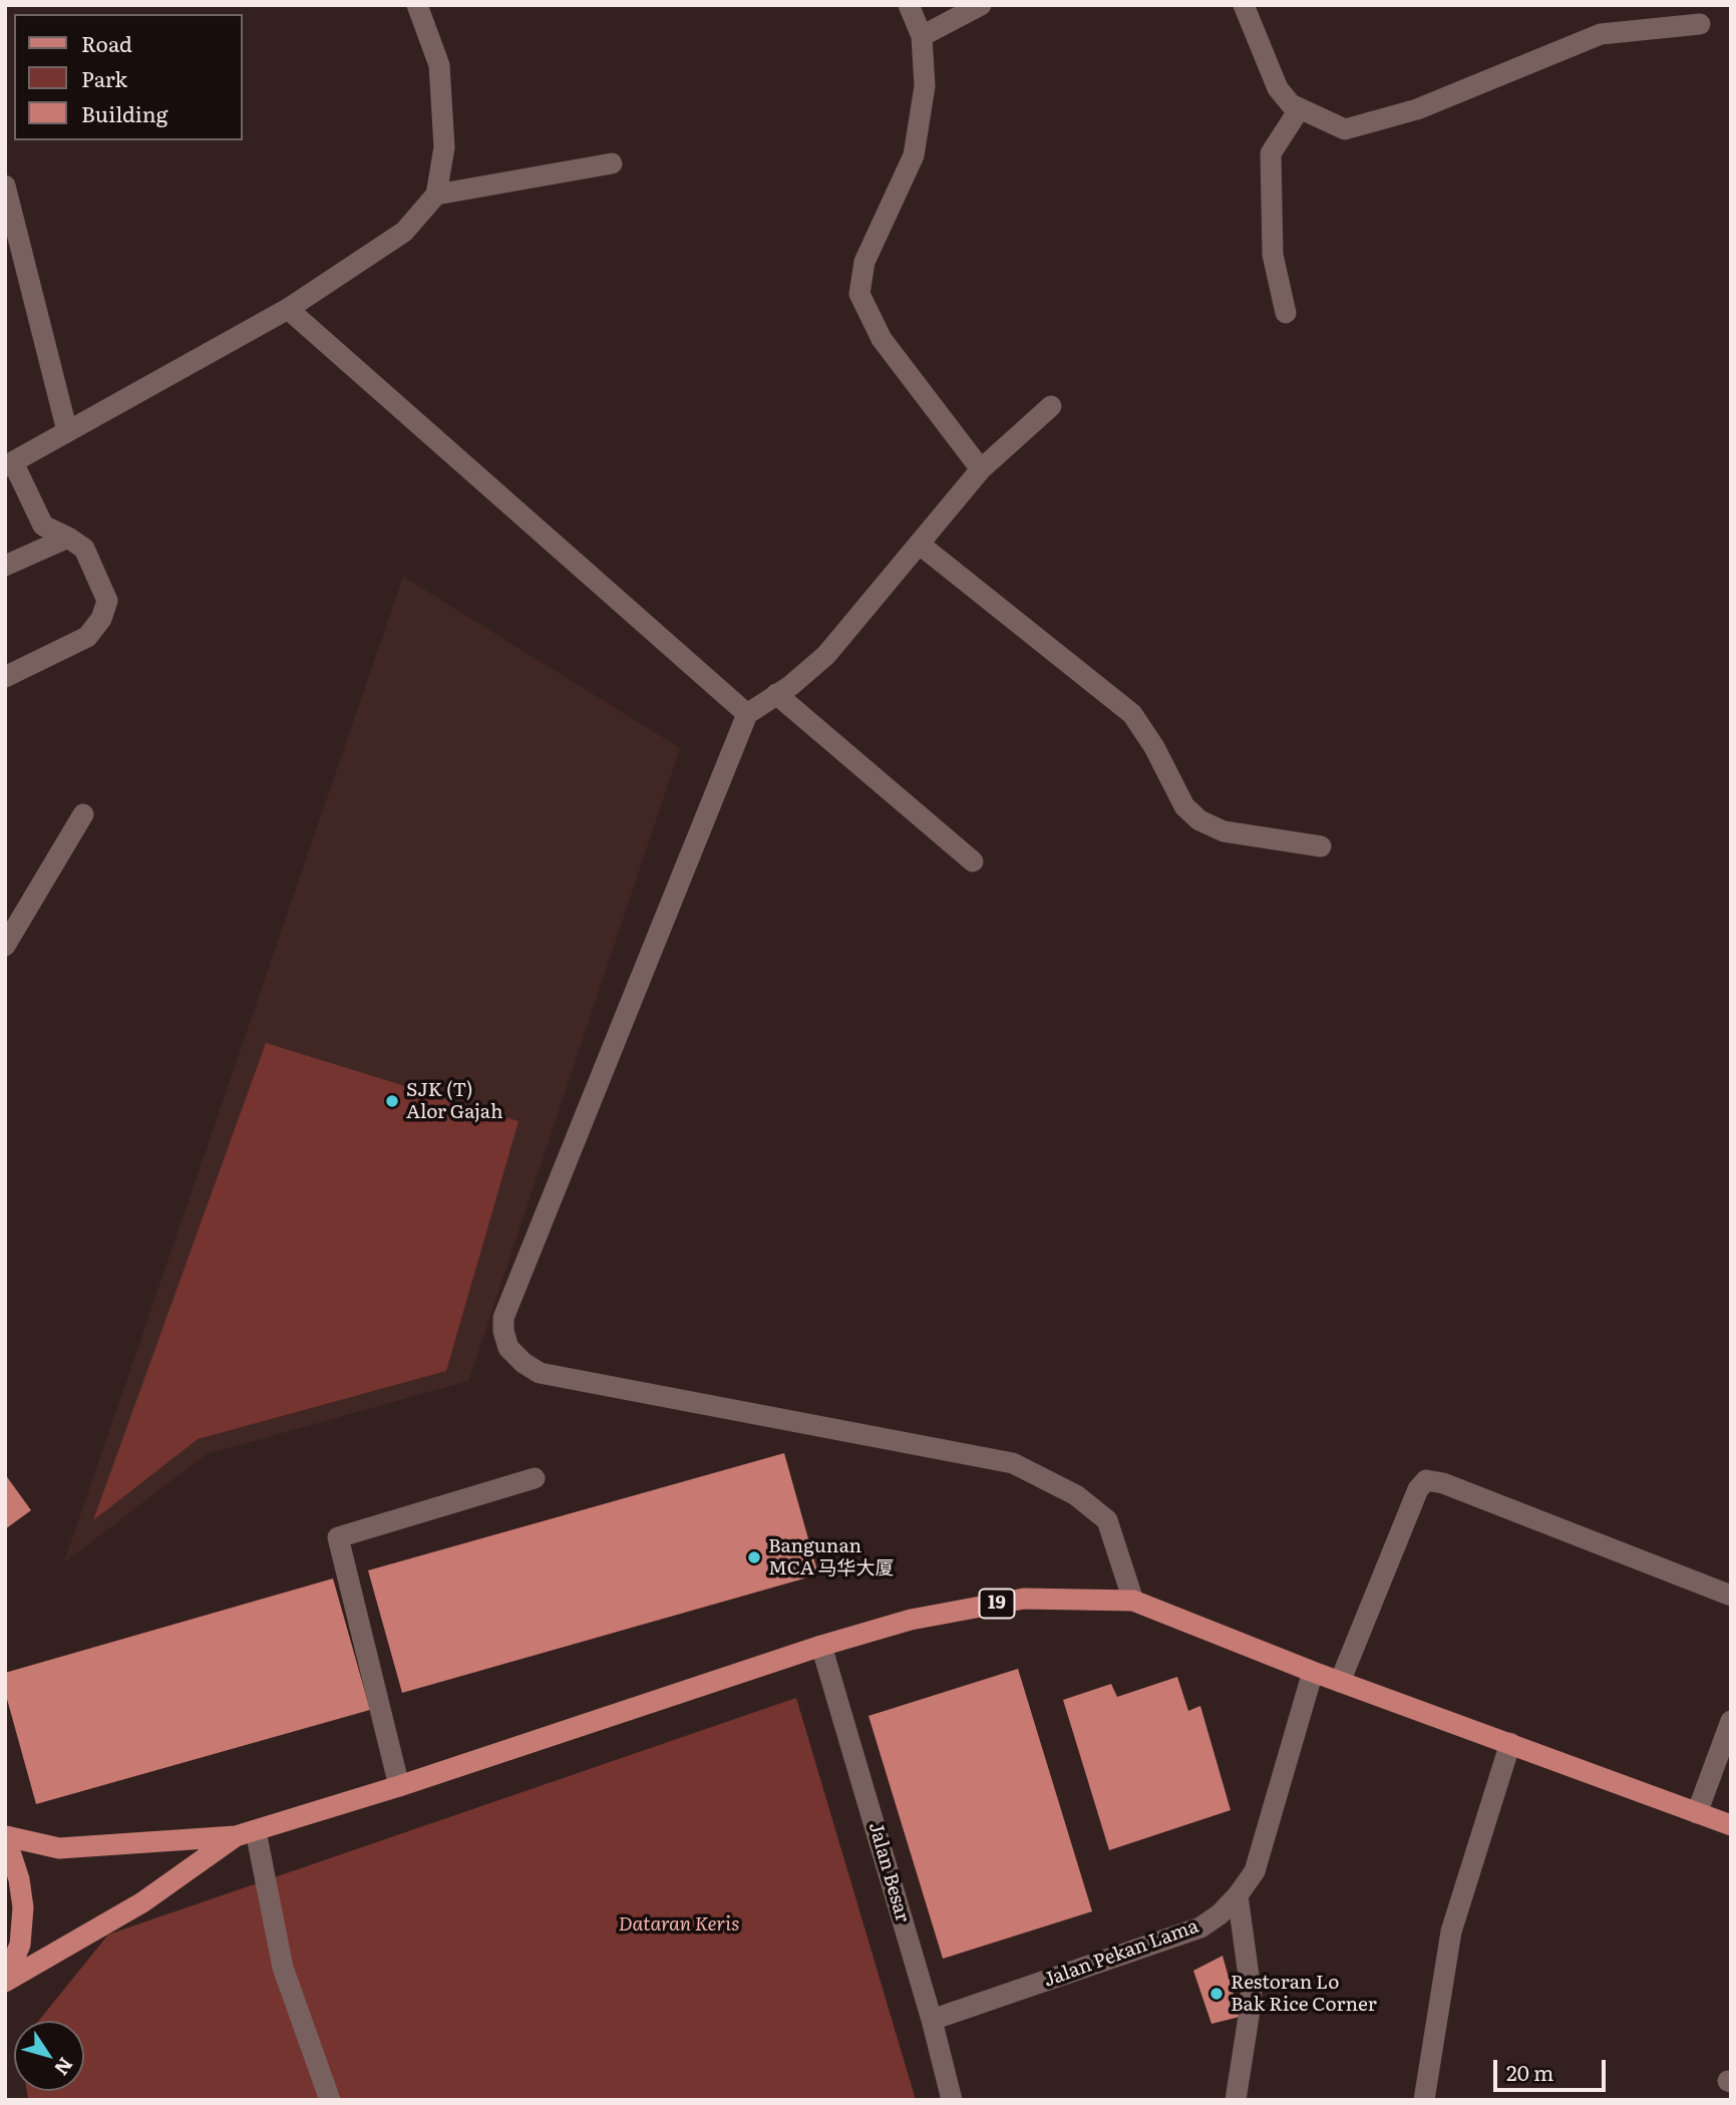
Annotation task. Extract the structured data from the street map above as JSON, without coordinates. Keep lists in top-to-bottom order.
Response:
{
  "streets": {
    "main road": ["19"],
    "street": ["Jalan Besar", "Jalan Pekan Lama"]
  },
  "crossings": [
    ["19", "Jalan Besar"],
    ["19", "Jalan Pekan Lama"],
    ["Jalan Besar", "Jalan Pekan Lama"]
  ],
  "parks": ["Dataran Keris"],
  "places": ["SJK (T) Alor Gajah", "Bangunan MCA 马华大厦", "Restoran Lo Bak Rice Corner"],
  "legend": ["Road", "Park", "Building"],
  "scale_bar": "20 m",
  "north": "bottom right"
}
